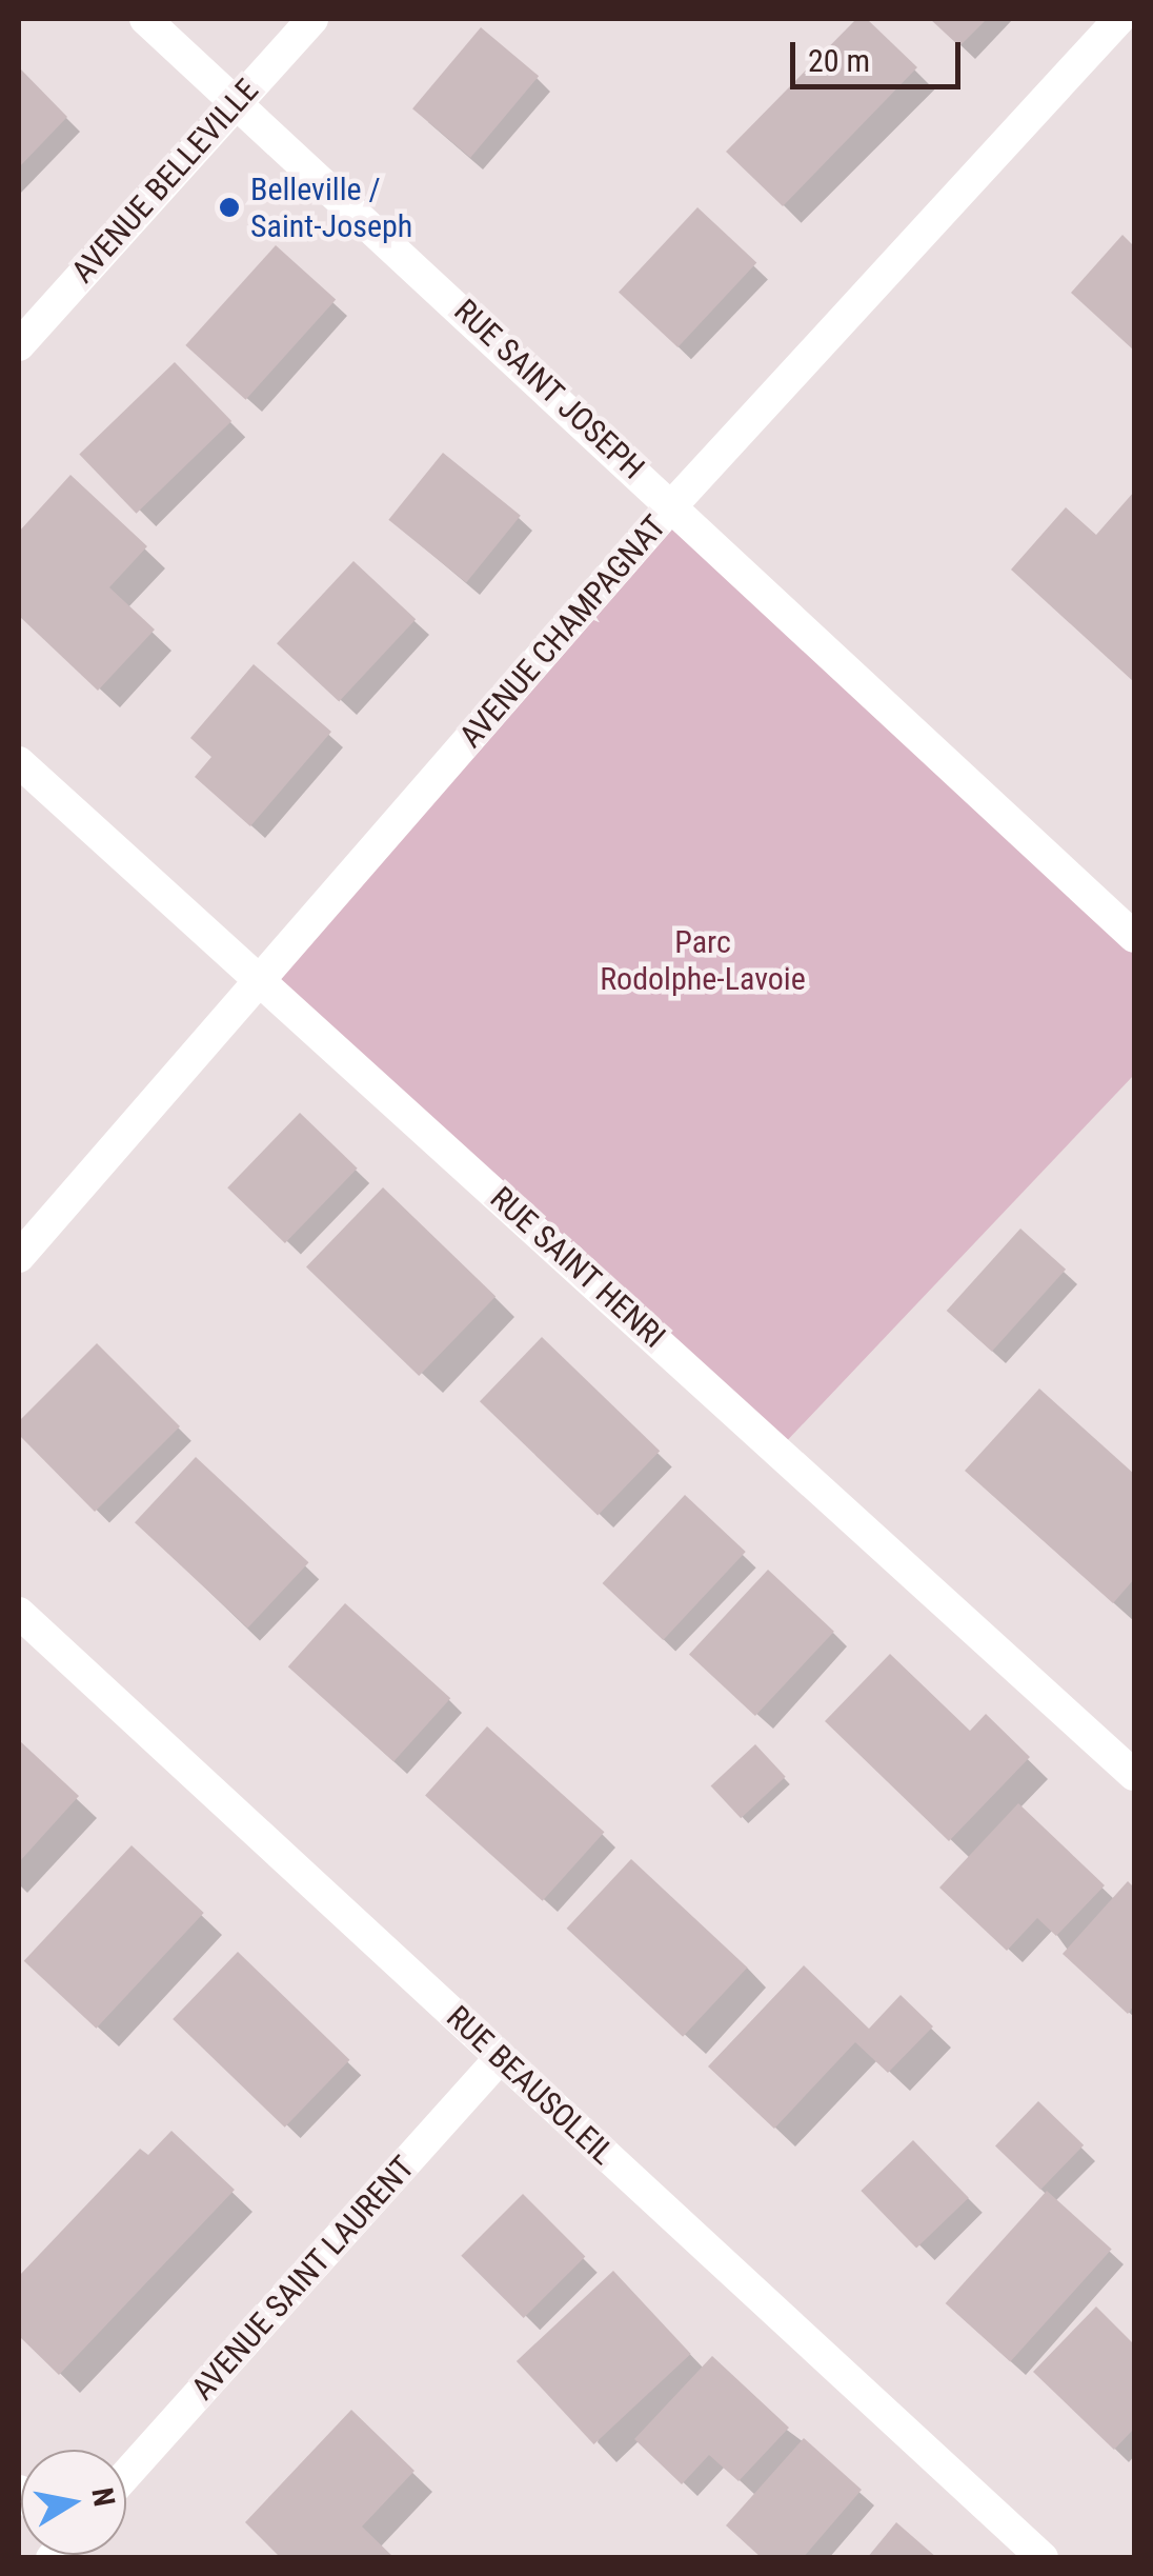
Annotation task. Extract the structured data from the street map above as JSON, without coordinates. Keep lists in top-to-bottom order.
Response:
{
  "streets": {
    "street": [
      "AVENUE BELLEVILLE",
      "RUE SAINT JOSEPH",
      "AVENUE CHAMPAGNAT",
      "RUE SAINT HENRI",
      "RUE BEAUSOLEIL",
      "AVENUE SAINT LAURENT"
    ]
  },
  "crossings": [
    ["AVENUE BELLEVILLE", "RUE SAINT JOSEPH"],
    ["RUE SAINT JOSEPH", "AVENUE CHAMPAGNAT"],
    ["AVENUE CHAMPAGNAT", "RUE SAINT HENRI"],
    ["RUE BEAUSOLEIL", "AVENUE SAINT LAURENT"]
  ],
  "parks": ["Parc Rodolphe-Lavoie"],
  "places": ["Belleville / Saint-Joseph"],
  "scale_bar": "20 m",
  "north": "right"
}
